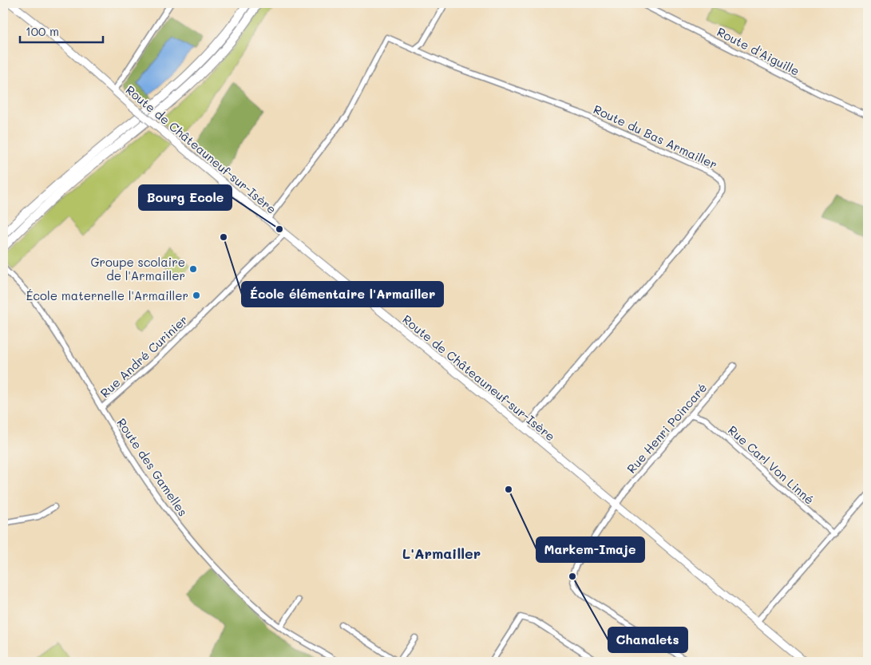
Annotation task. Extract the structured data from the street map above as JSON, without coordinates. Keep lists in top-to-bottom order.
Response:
{
  "streets": {
    "main road": ["Route de Châteauneuf-sur-Isère"],
    "street": [
      "Route d'Aiguille",
      "Route du Bas Armailler",
      "Rue André Curinier",
      "Rue Henri Poincaré",
      "Rue Carl Von Linné",
      "Route des Gamelles"
    ]
  },
  "crossings": [
    ["Route du Bas Armailler", "Route de Châteauneuf-sur-Isère"],
    ["Route de Châteauneuf-sur-Isère", "Rue André Curinier"],
    ["Route de Châteauneuf-sur-Isère", "Rue Henri Poincaré"],
    ["Rue André Curinier", "Route des Gamelles"],
    ["Rue Henri Poincaré", "Rue Carl Von Linné"]
  ],
  "districts": ["L'Armailler"],
  "places": [
    "Bourg Ecole",
    "École élémentaire l'Armailler",
    "Groupe scolaire de l'Armailler",
    "École maternelle l'Armailler",
    "Markem-Imaje",
    "Chanalets"
  ],
  "scale_bar": "100 m"
}
